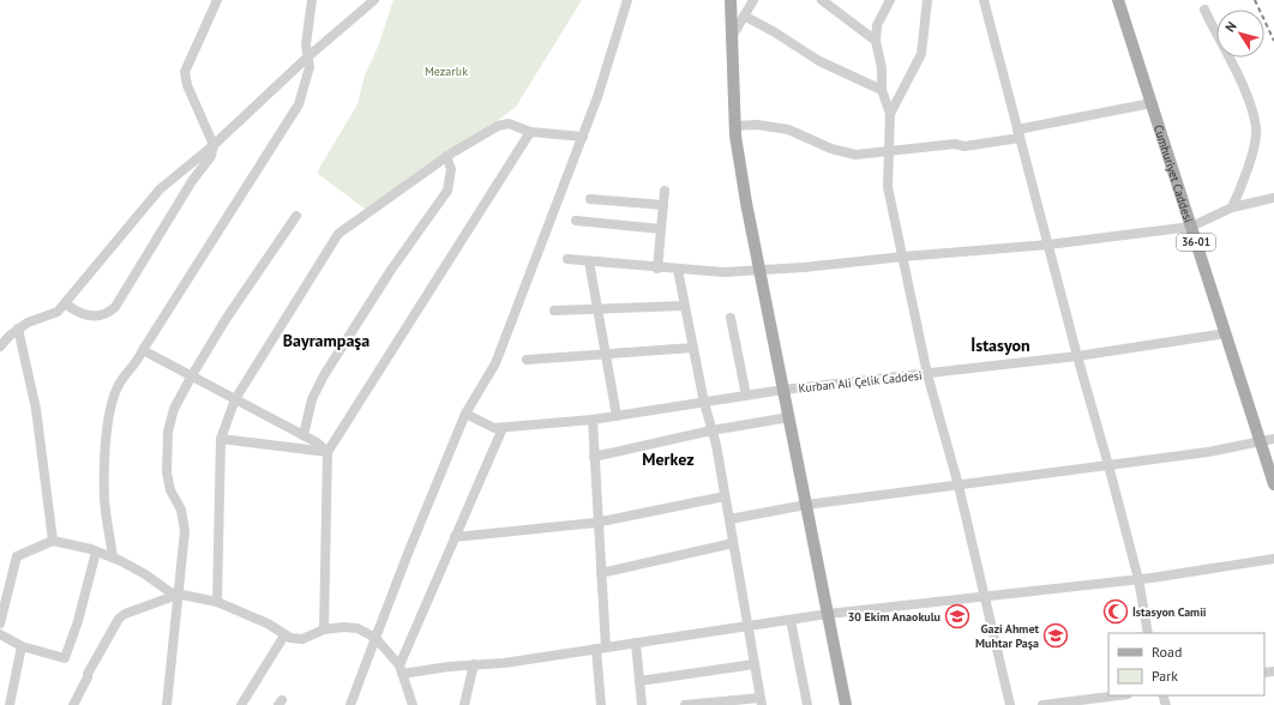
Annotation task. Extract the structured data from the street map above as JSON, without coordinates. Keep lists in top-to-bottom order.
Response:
{
  "streets": {
    "main road": ["Cumhuriyet Caddesi", "36-01"],
    "street": ["Kurban Ali Çelik Caddesi"]
  },
  "crossings": [
    ["Cumhuriyet Caddesi", "Kurban Ali Çelik Caddesi"]
  ],
  "districts": ["Bayrampaşa", "İstasyon", "Merkez"],
  "parks": ["Mezarlık"],
  "places": {
    "mosque": ["İstasyon Camii"],
    "school or university": ["30 Ekim Anaokulu", "Gazi Ahmet Muhtar Paşa"]
  },
  "legend": ["Road", "Park"],
  "north": "top left"
}
